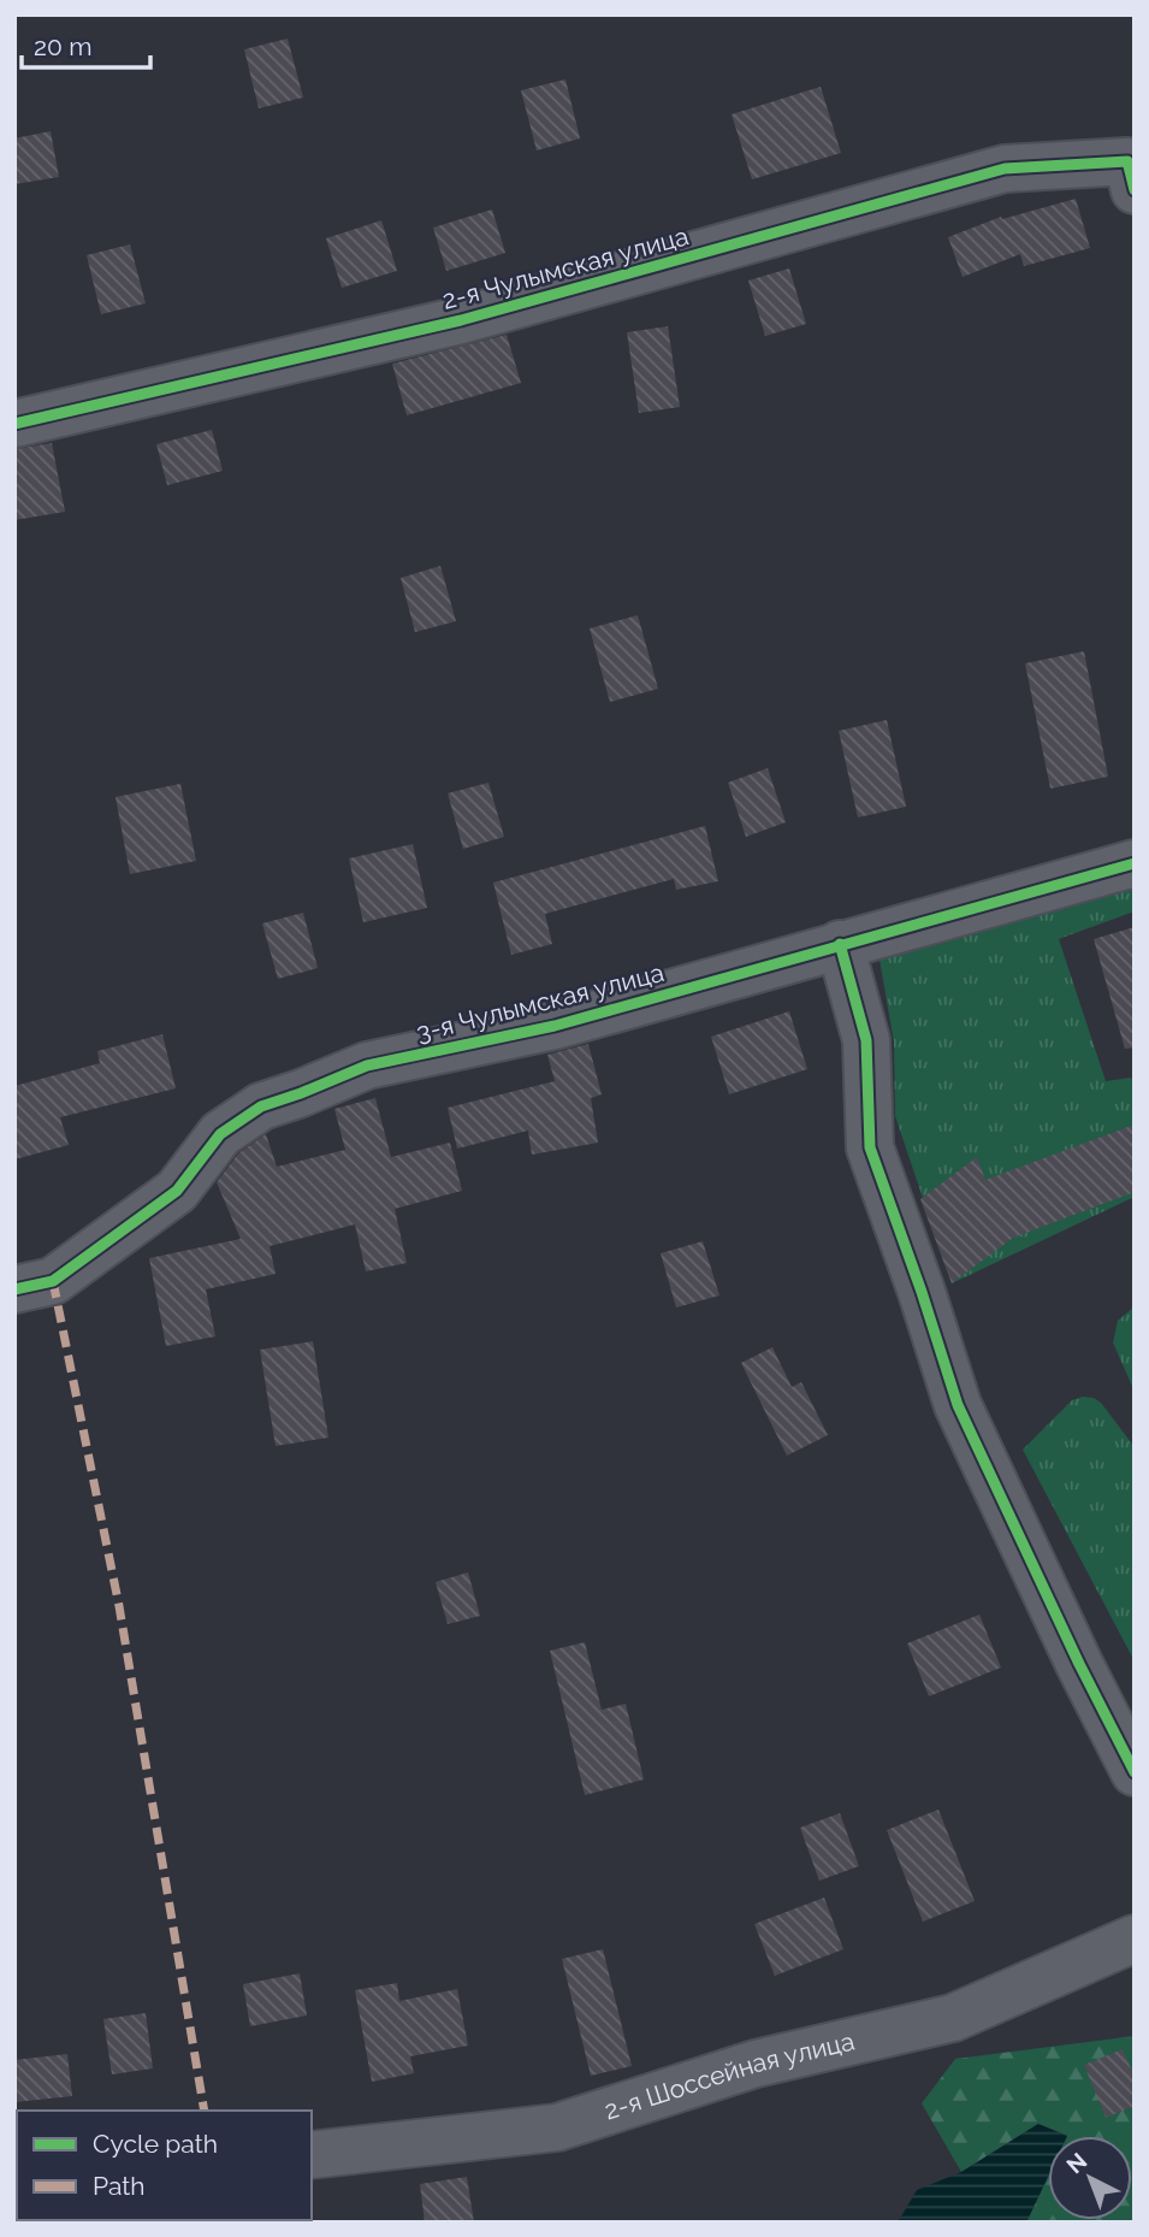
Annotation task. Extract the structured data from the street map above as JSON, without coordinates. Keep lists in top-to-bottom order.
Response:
{
  "streets": {
    "street": ["2-я Чулымская улица", "3-я Чулымская улица", "2-я Шоссейная улица"]
  },
  "legend": ["Cycle path", "Path"],
  "scale_bar": "20 m",
  "north": "top left"
}
